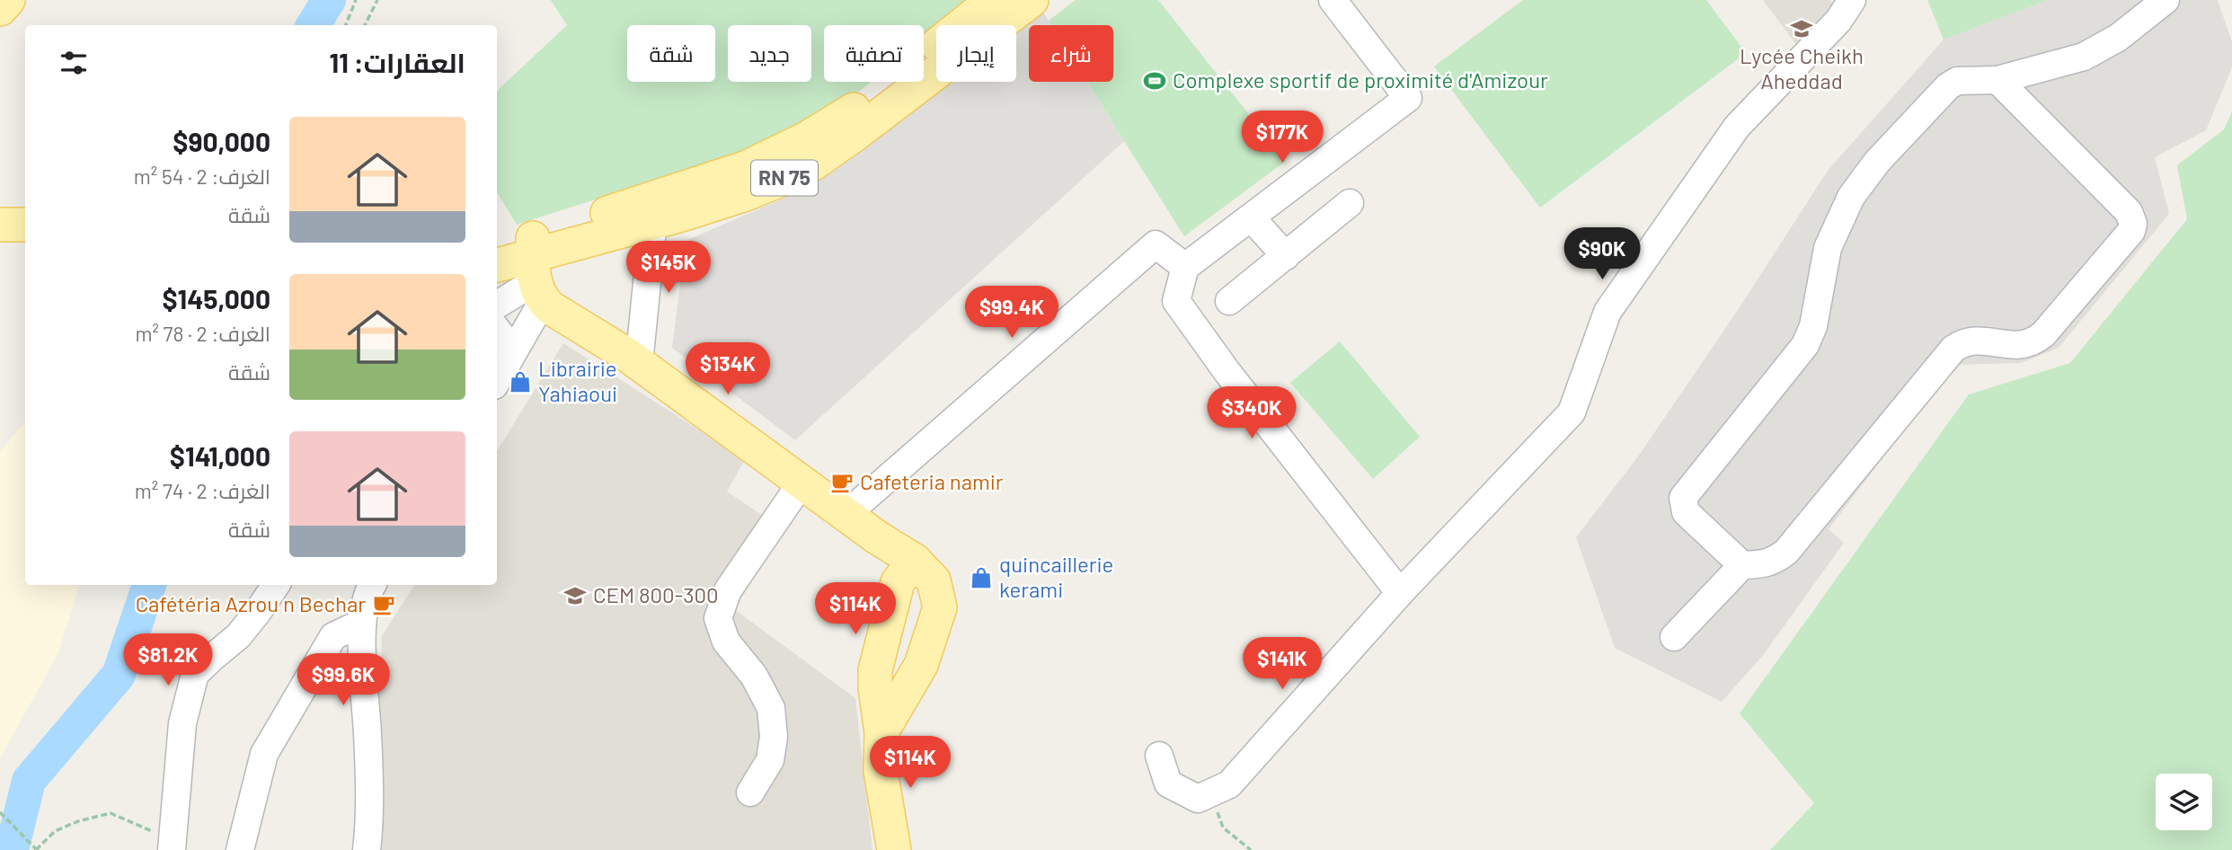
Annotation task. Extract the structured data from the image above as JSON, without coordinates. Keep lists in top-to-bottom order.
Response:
{
  "streets": {
    "main road": ["RN 75"]
  },
  "places": {
    "school or university": ["Lycée Cheikh Aheddad", "CEM 800-300"],
    "sports": ["Complexe sportif de proximité d'Amizour"],
    "shop": ["Librairie Yahiaoui", "quincaillerie kerami"],
    "cafe": ["Cafeteria namir", "Cafétéria Azrou n Bechar"]
  },
  "page": {
    "chip": [
      "شراء",
      "إيجار",
      "تصفية",
      "جديد",
      "شقة"
    ],
    "heading": "العقارات: 11",
    "list": [
      {
        "name": "$90,000",
        "note": "الغرف: 2 · 54 m² · شقة"
      },
      {
        "name": "$145,000",
        "note": "الغرف: 2 · 78 m² · شقة"
      },
      {
        "name": "$141,000",
        "note": "الغرف: 2 · 74 m² · شقة"
      }
    ],
    "price": [
      "$177K",
      "$90K",
      "$145K",
      "$99.4K",
      "$134K",
      "$340K",
      "$114K",
      "$81.2K",
      "$141K",
      "$99.6K",
      "$114K"
    ]
  }
}
